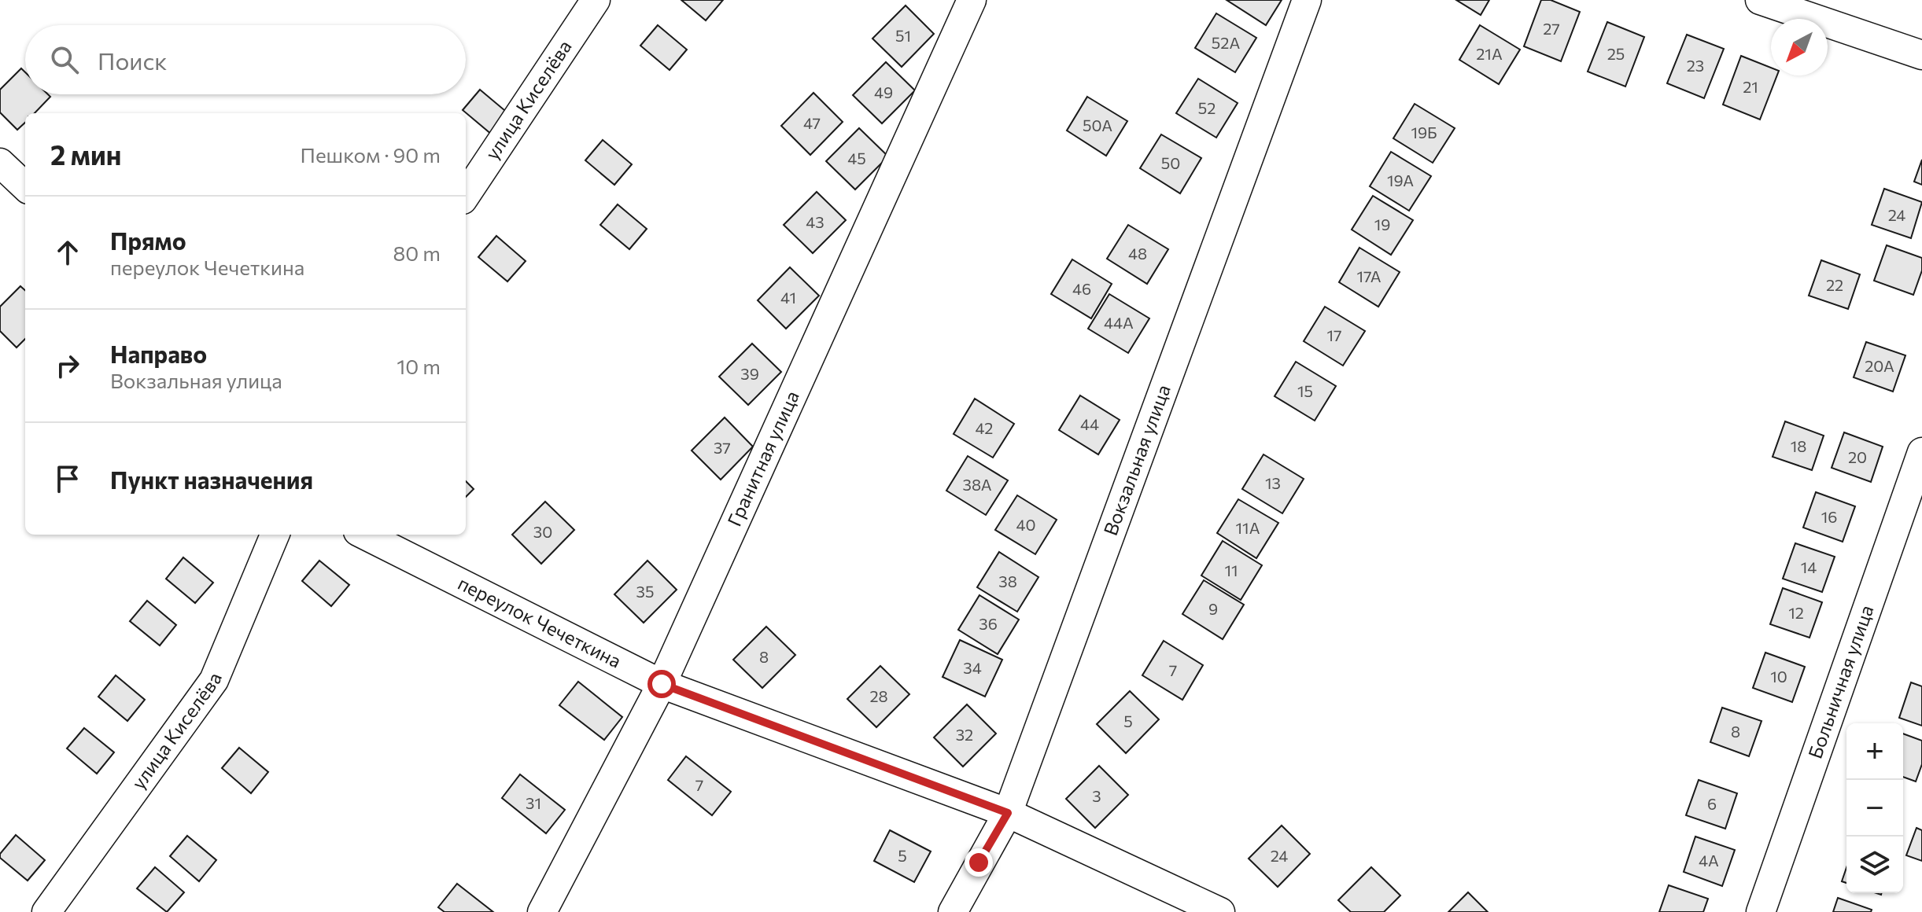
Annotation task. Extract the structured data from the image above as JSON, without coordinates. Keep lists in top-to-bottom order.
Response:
{
  "streets": {
    "street": [
      "улица Киселёва",
      "Гранитная улица",
      "Вокзальная улица",
      "переулок Чечеткина",
      "Больничная улица"
    ]
  },
  "crossings": [
    ["Гранитная улица", "переулок Чечеткина"],
    ["Вокзальная улица", "переулок Чечеткина"]
  ],
  "house_numbers": [
    "27",
    "51",
    "52А",
    "21А",
    "25",
    "23",
    "21",
    "49",
    "52",
    "47",
    "50А",
    "19Б",
    "45",
    "50",
    "19А",
    "24",
    "43",
    "19",
    "48",
    "17А",
    "22",
    "46",
    "41",
    "44А",
    "17",
    "20А",
    "39",
    "15",
    "44",
    "42",
    "18",
    "37",
    "20",
    "13",
    "38А",
    "16",
    "40",
    "11А",
    "30",
    "14",
    "11",
    "38",
    "35",
    "9",
    "12",
    "36",
    "8",
    "34",
    "7",
    "10",
    "28",
    "5",
    "8",
    "32",
    "7",
    "3",
    "31",
    "6",
    "5",
    "24",
    "4А"
  ],
  "north": "bottom left",
  "page": {
    "search": "Поиск",
    "heading": ["2 мин", "Пешком · 90 m"],
    "list": [
      ["Прямо", "переулок Чечеткина", "80 m"],
      ["Направо", "Вокзальная улица", "10 m"],
      "Пункт назначения"
    ],
    "map_buttons": ["+", "−"]
  }
}
